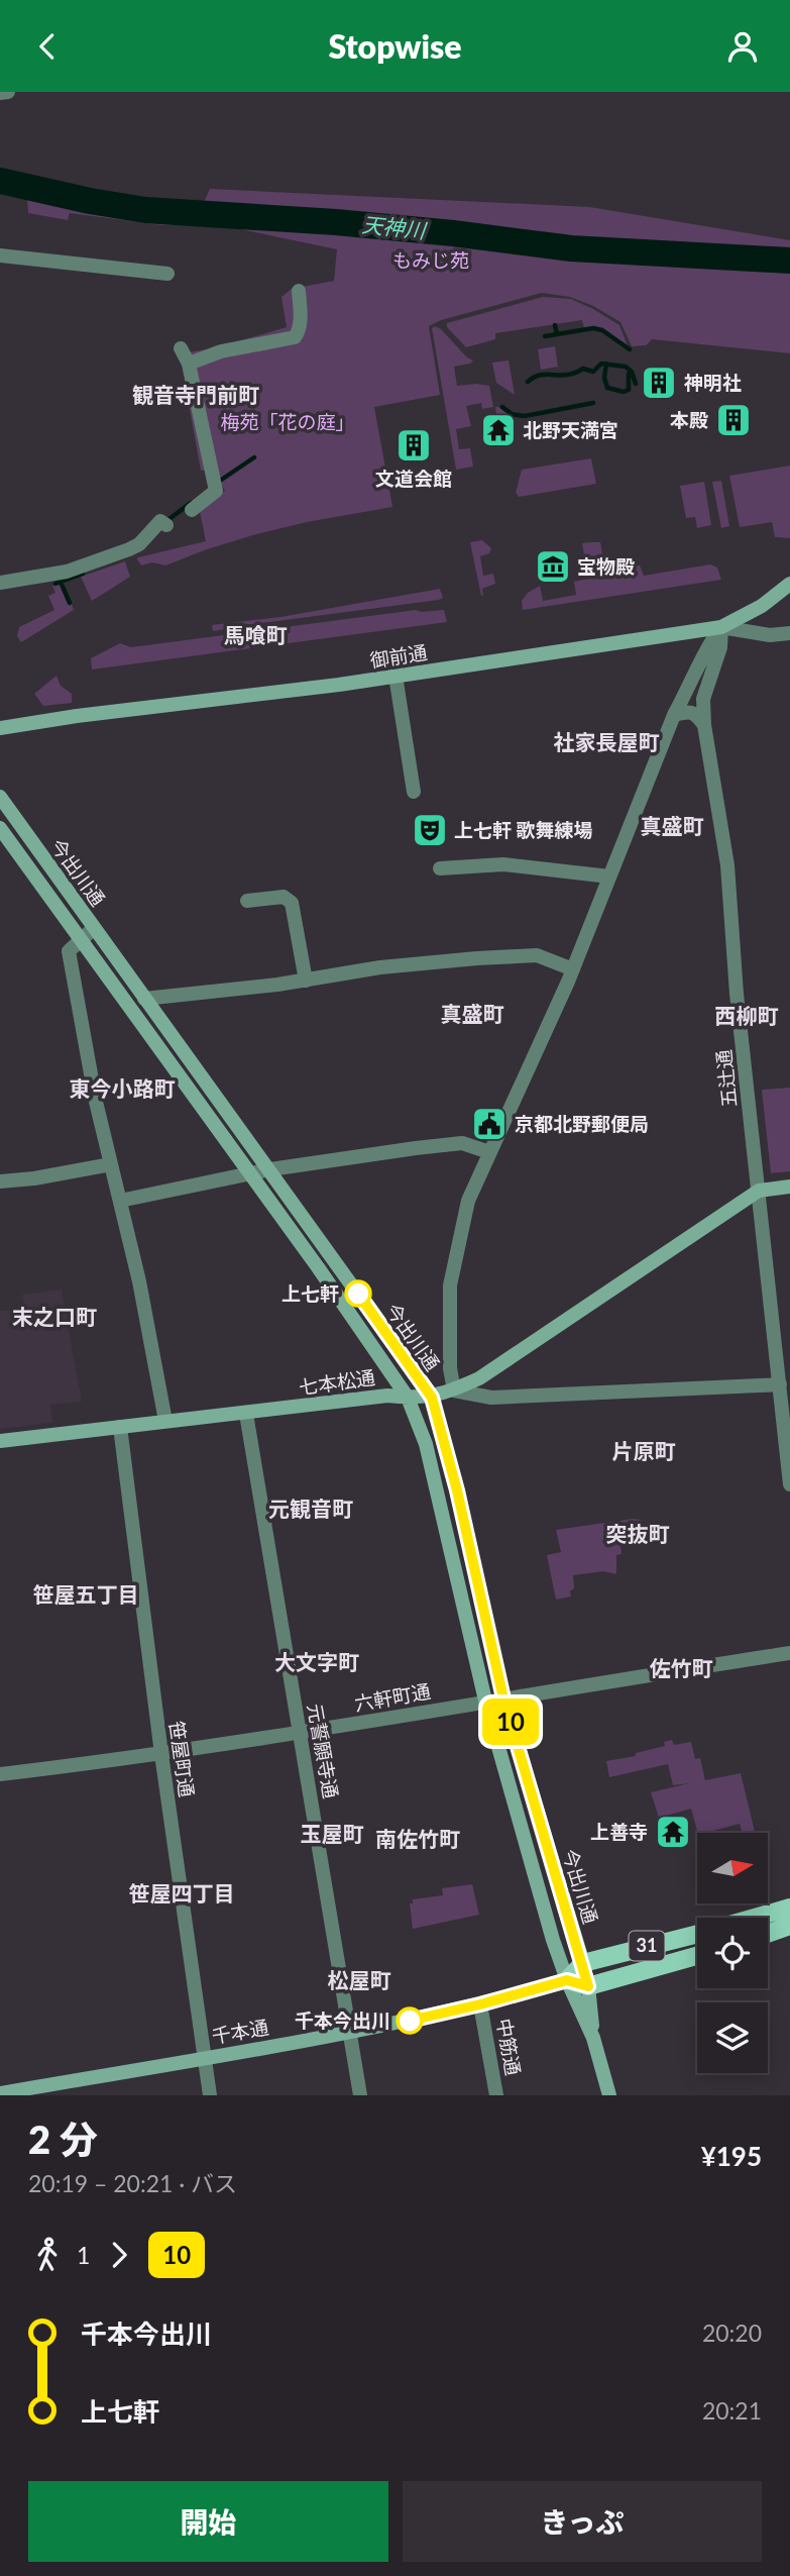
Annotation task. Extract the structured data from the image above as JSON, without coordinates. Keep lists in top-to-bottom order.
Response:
{
  "streets": {
    "main road": [
      "御前通",
      "今出川通",
      "七本松通",
      "31",
      "千本通"
    ],
    "street": [
      "五辻通",
      "六軒町通",
      "元誓願寺通",
      "笹屋町通",
      "中筋通"
    ]
  },
  "crossings": [
    ["御前通", "五辻通"],
    ["今出川通", "七本松通"],
    ["今出川通", "六軒町通"],
    ["今出川通", "31"],
    ["今出川通", "千本通"],
    ["五辻通", "七本松通"],
    ["七本松通", "元誓願寺通"],
    ["七本松通", "笹屋町通"],
    ["六軒町通", "元誓願寺通"],
    ["六軒町通", "笹屋町通"],
    ["元誓願寺通", "千本通"],
    ["笹屋町通", "千本通"],
    ["千本通", "中筋通"]
  ],
  "districts": [
    "観音寺門前町",
    "馬喰町",
    "社家長屋町",
    "真盛町",
    "真盛町",
    "西柳町",
    "東今小路町",
    "末之口町",
    "片原町",
    "元観音町",
    "突抜町",
    "笹屋五丁目",
    "大文字町",
    "佐竹町",
    "玉屋町",
    "南佐竹町",
    "笹屋四丁目",
    "松屋町"
  ],
  "water": ["天神川"],
  "parks": ["もみじ苑", "梅苑「花の庭」"],
  "places": {
    "building": ["神明社", "本殿", "文道会館"],
    "temple": ["北野天満宮", "上善寺"],
    "museum": ["宝物殿"],
    "theatre": ["上七軒 歌舞練場"],
    "public building": ["京都北野郵便局"],
    "other": ["上七軒", "千本今出川"]
  },
  "lines": ["bus line 10"],
  "north": "right",
  "page": {
    "header": "Stopwise",
    "on_map": "10",
    "heading": ["2 分", "20:19 – 20:21 · バス", "¥195"],
    "legs": ["1", "10"],
    "list": [
      {
        "name": "千本今出川",
        "value": "20:20"
      },
      {
        "name": "上七軒",
        "value": "20:21"
      }
    ],
    "buttons": ["開始", "きっぷ"]
  }
}
